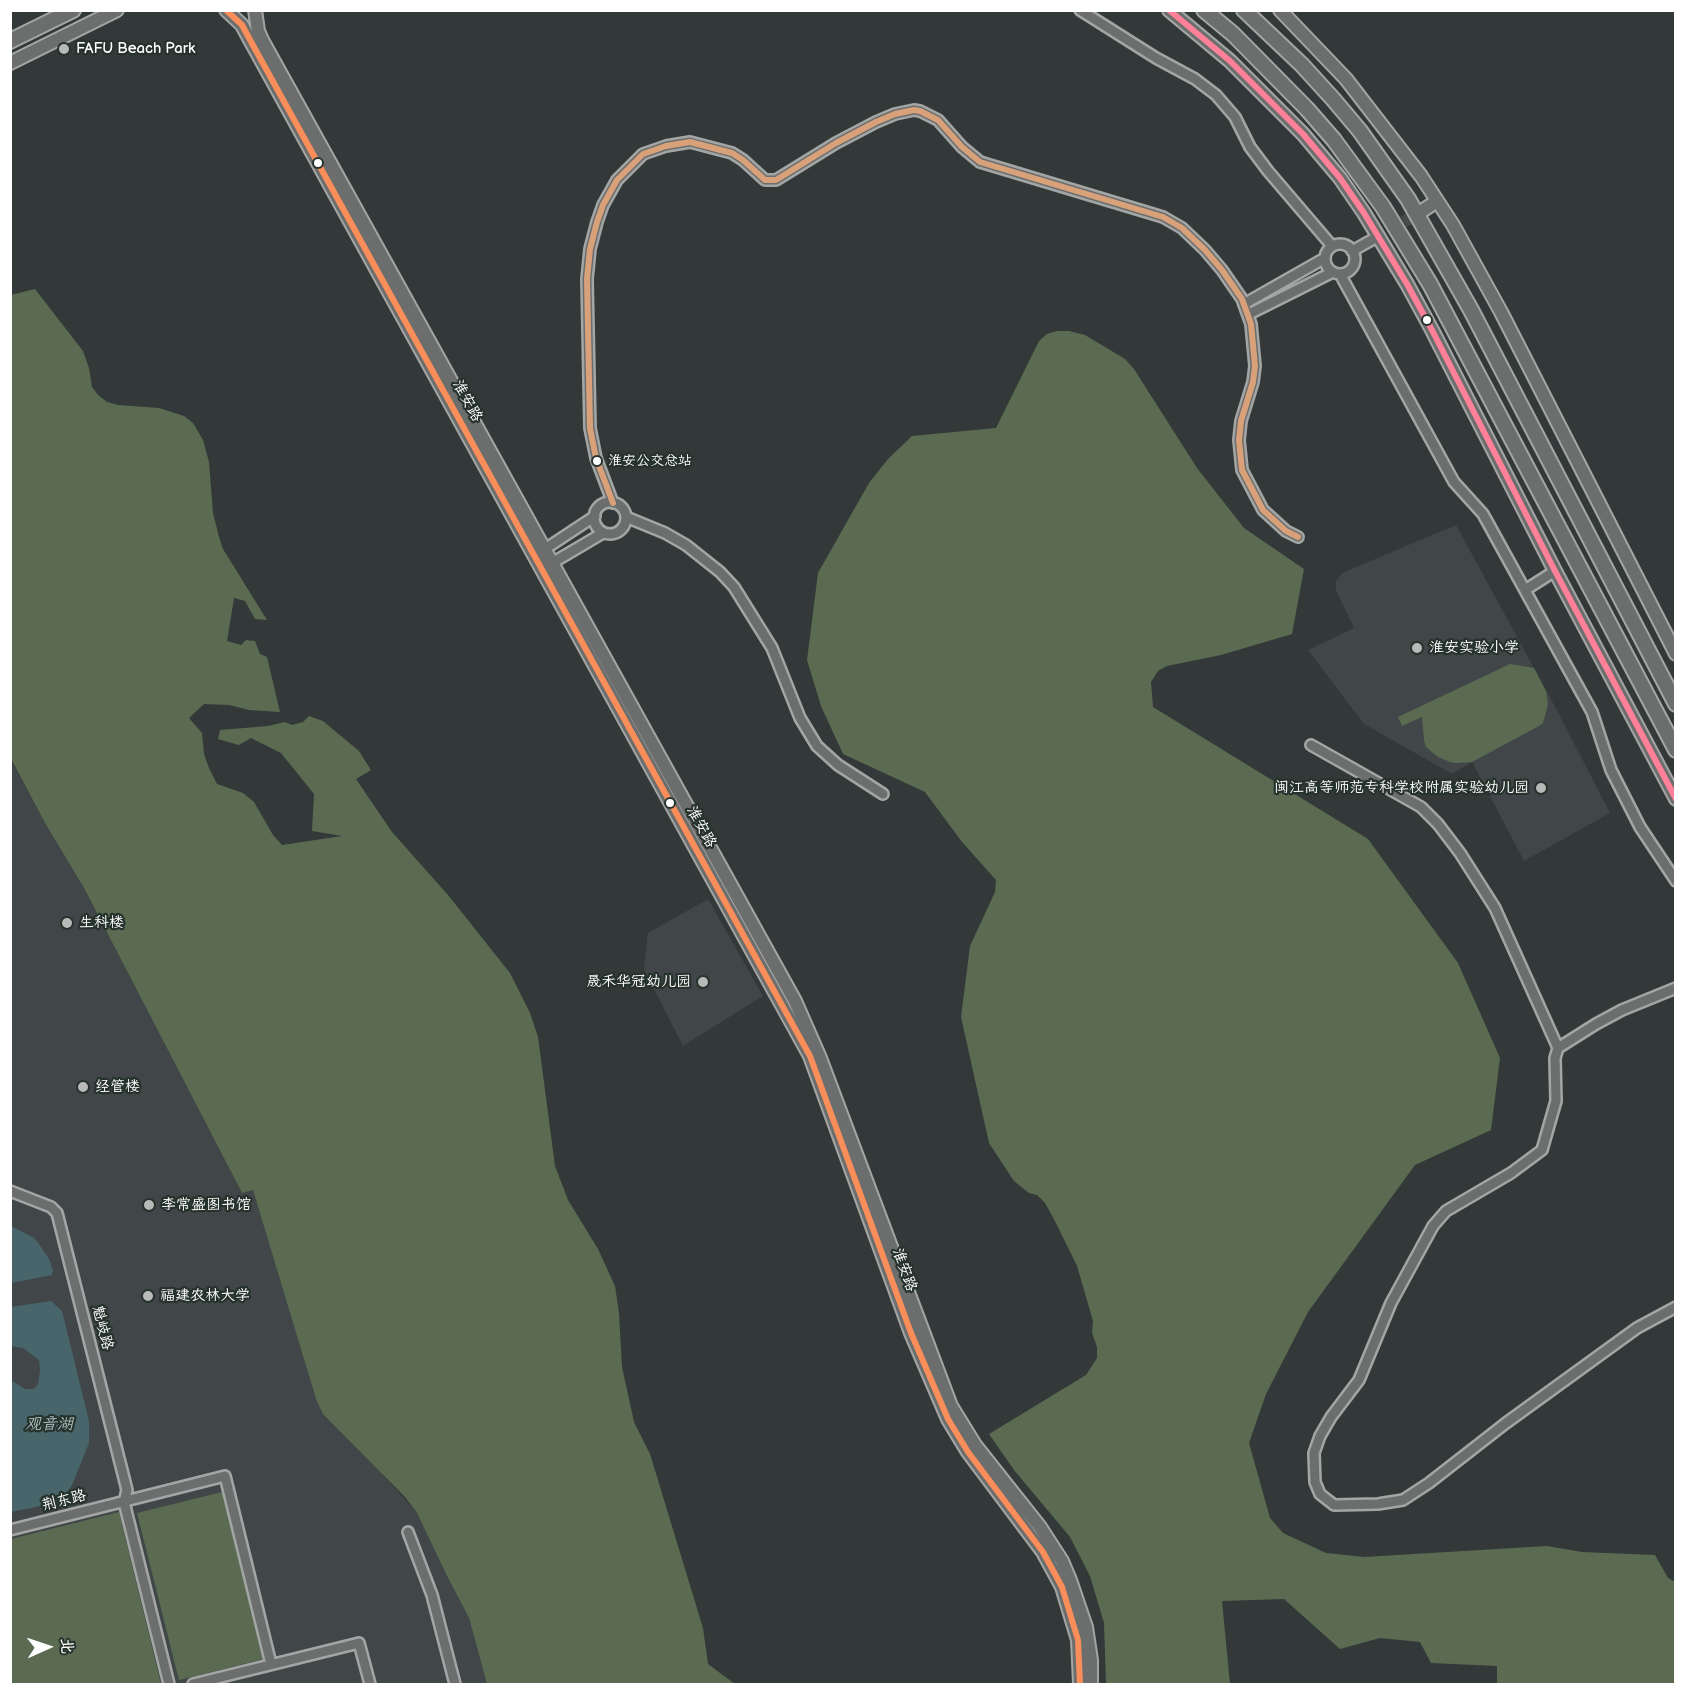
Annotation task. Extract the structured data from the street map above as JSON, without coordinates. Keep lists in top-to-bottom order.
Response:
{
  "streets": {
    "main road": ["淮安路"],
    "street": ["魁岐路", "荆东路"]
  },
  "crossings": [
    ["魁岐路", "荆东路"]
  ],
  "water": ["观音湖"],
  "places": [
    "FAFU Beach Park",
    "淮安公交总站",
    "淮安实验小学",
    "闽江高等师范专科学校附属实验幼儿园",
    "生科楼",
    "晟禾华冠幼儿园",
    "经管楼",
    "李常盛图书馆",
    "福建农林大学"
  ],
  "north": "right"
}
